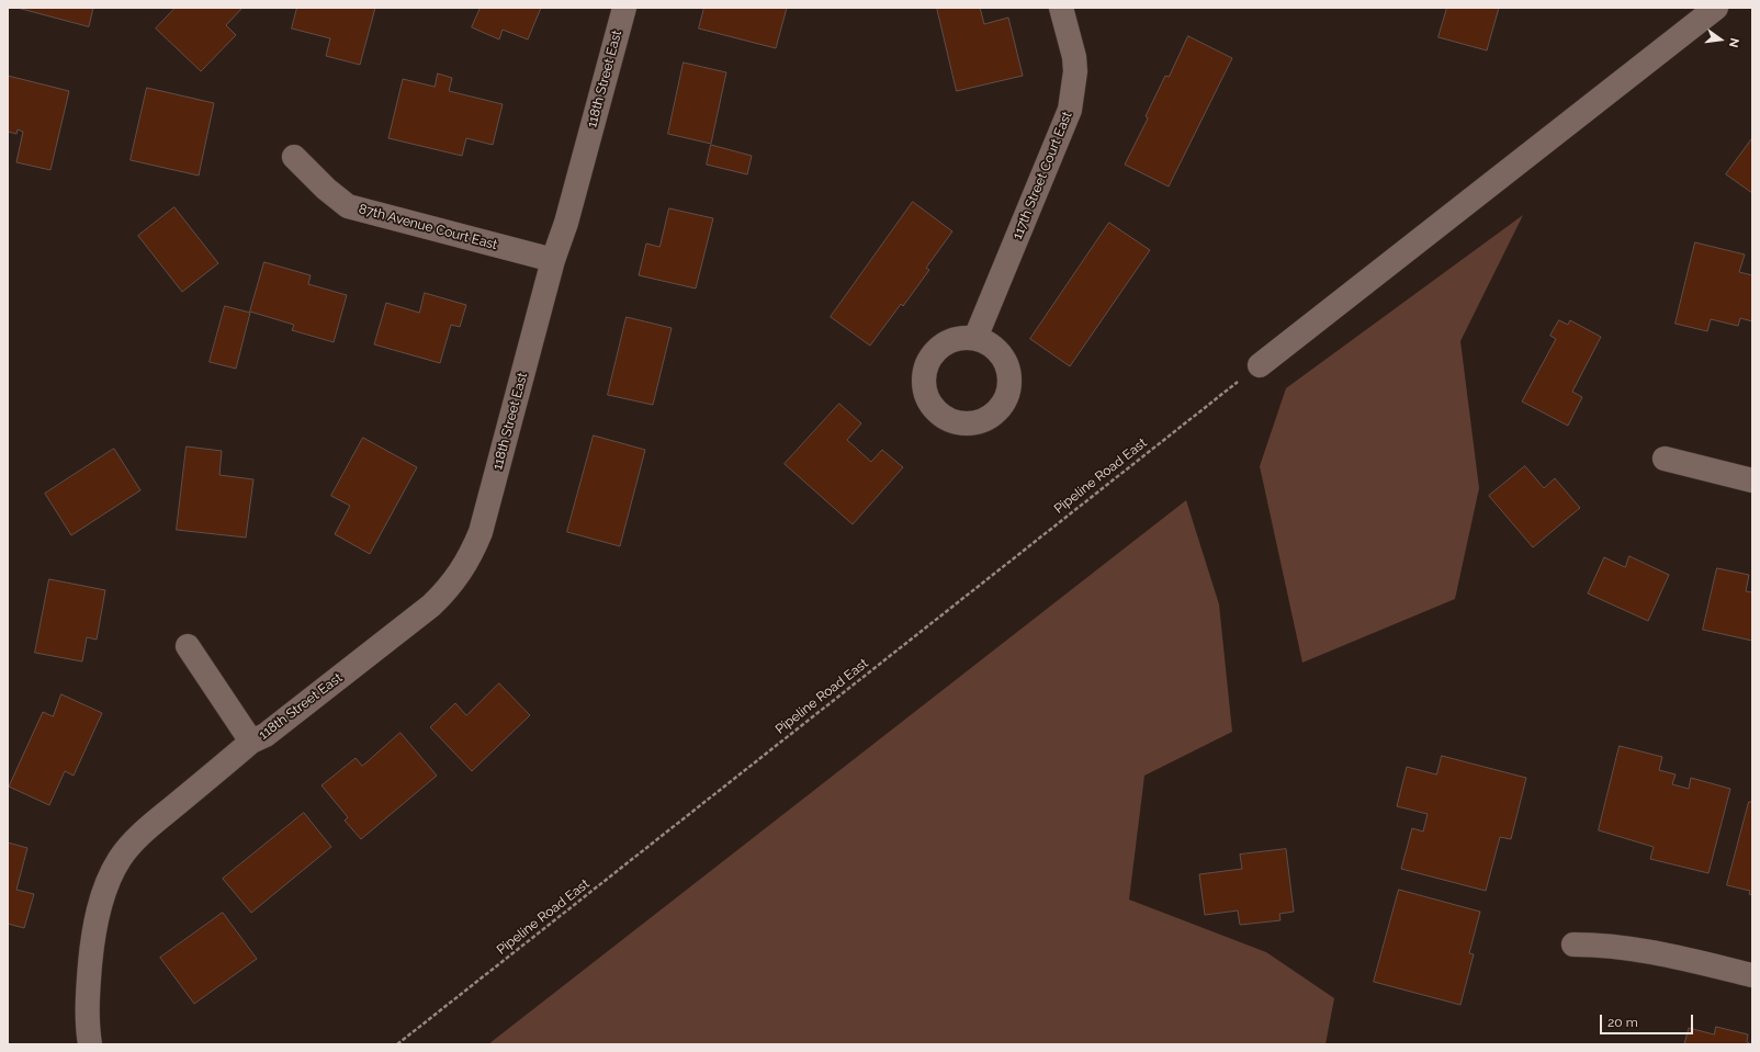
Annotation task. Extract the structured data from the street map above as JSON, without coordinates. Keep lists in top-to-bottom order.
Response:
{
  "streets": {
    "street": ["118th Street East", "117th Street Court East", "87th Avenue Court East"],
    "path": ["Pipeline Road East"]
  },
  "crossings": [
    ["118th Street East", "87th Avenue Court East"]
  ],
  "scale_bar": "20 m",
  "north": "right"
}
